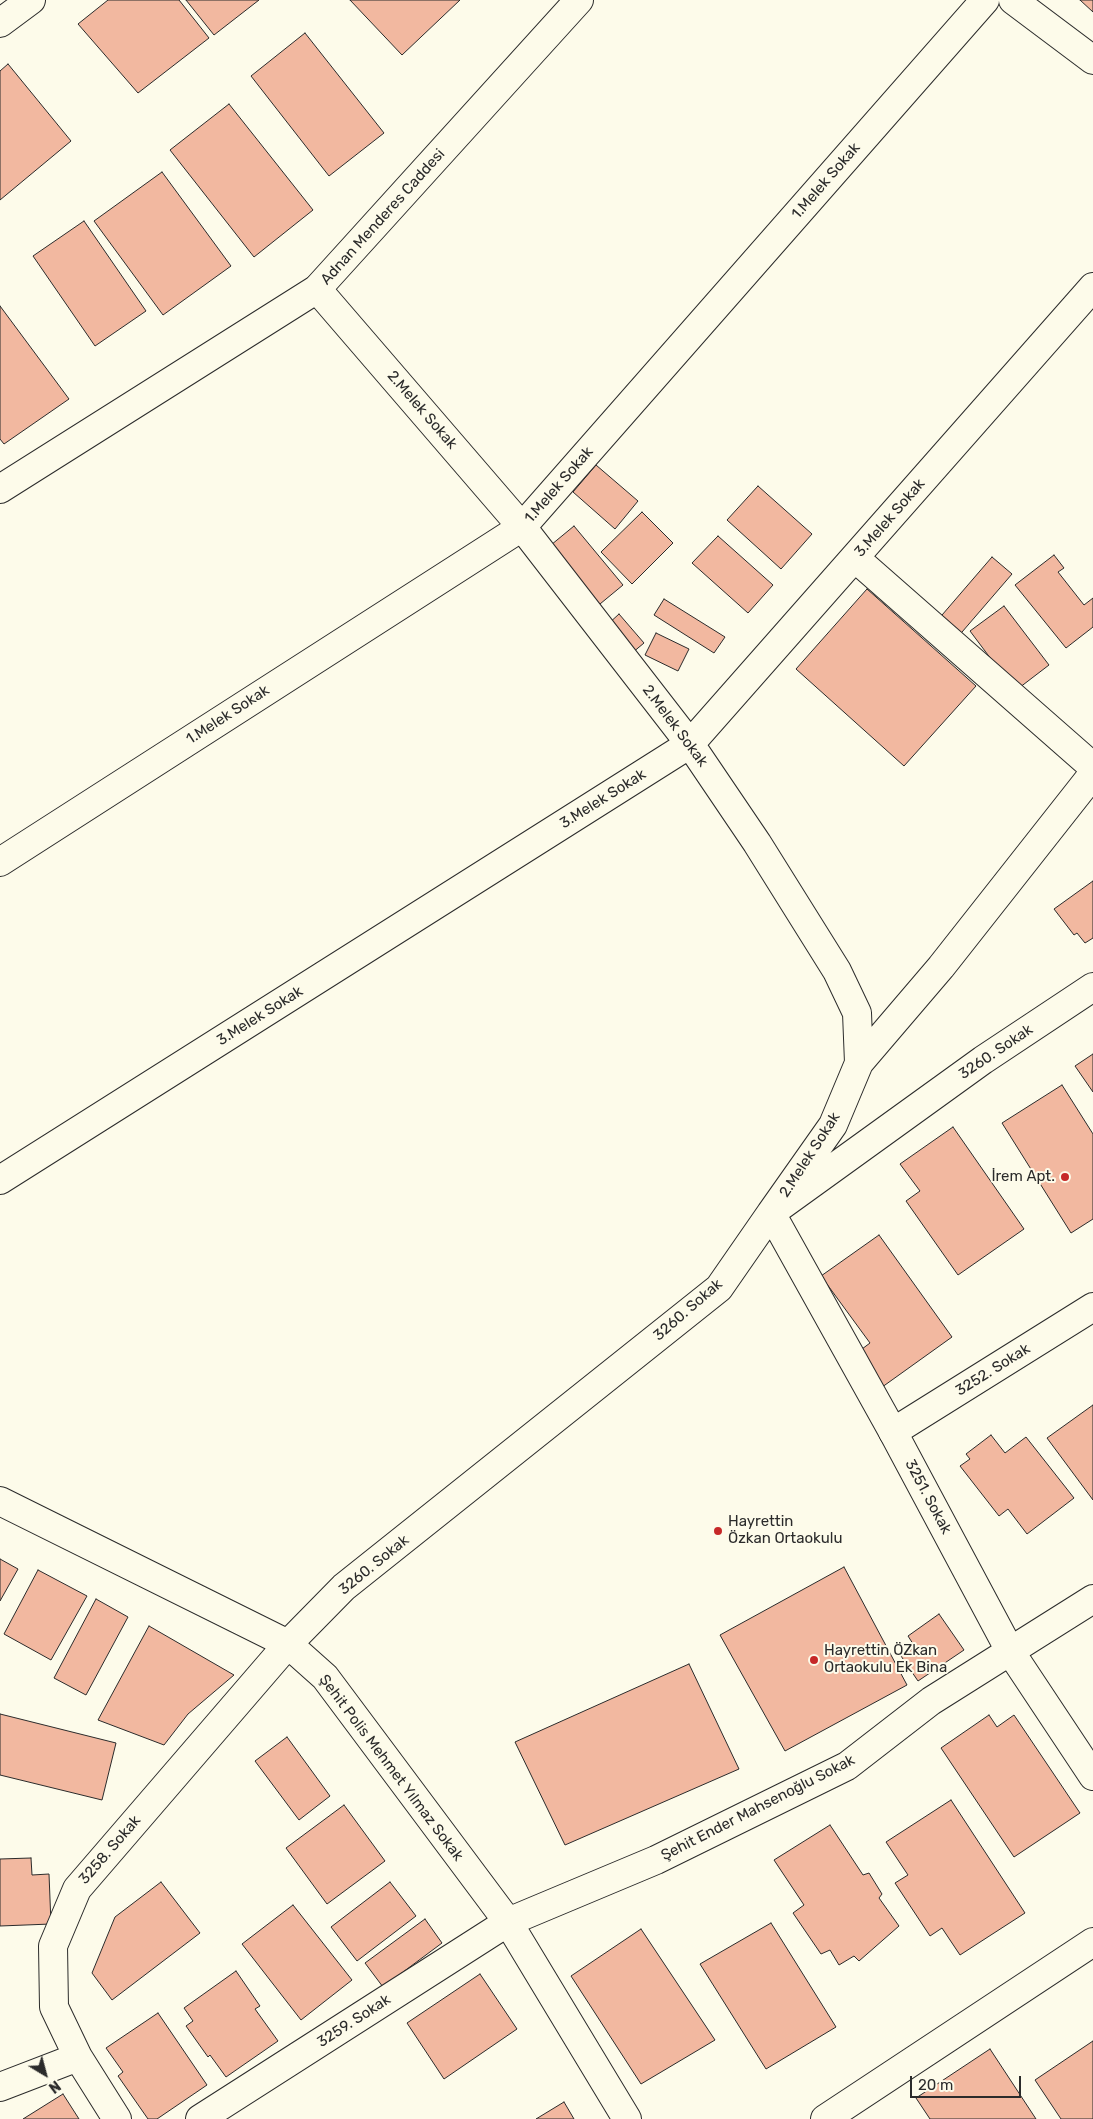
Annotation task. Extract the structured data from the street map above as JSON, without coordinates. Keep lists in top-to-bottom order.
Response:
{
  "streets": {
    "street": [
      "1.Melek Sokak",
      "Adnan Menderes Caddesi",
      "2.Melek Sokak",
      "3.Melek Sokak",
      "3260. Sokak",
      "3252. Sokak",
      "3251. Sokak",
      "Şehit Polis Mehmet Yılmaz Sokak",
      "Şehit Ender Mahsenoğlu Sokak",
      "3258. Sokak",
      "3259. Sokak"
    ]
  },
  "crossings": [
    ["1.Melek Sokak", "2.Melek Sokak"],
    ["Adnan Menderes Caddesi", "2.Melek Sokak"],
    ["2.Melek Sokak", "3.Melek Sokak"],
    ["2.Melek Sokak", "3260. Sokak"],
    ["2.Melek Sokak", "3251. Sokak"],
    ["3260. Sokak", "3251. Sokak"],
    ["3260. Sokak", "Şehit Polis Mehmet Yılmaz Sokak"],
    ["3260. Sokak", "3258. Sokak"],
    ["3252. Sokak", "3251. Sokak"],
    ["3251. Sokak", "Şehit Ender Mahsenoğlu Sokak"],
    ["Şehit Polis Mehmet Yılmaz Sokak", "Şehit Ender Mahsenoğlu Sokak"],
    ["Şehit Polis Mehmet Yılmaz Sokak", "3258. Sokak"],
    ["Şehit Polis Mehmet Yılmaz Sokak", "3259. Sokak"],
    ["Şehit Ender Mahsenoğlu Sokak", "3259. Sokak"]
  ],
  "places": ["İrem Apt.", "Hayrettin Özkan Ortaokulu", "Hayrettin ÖZkan Ortaokulu Ek Bina"],
  "scale_bar": "20 m",
  "north": "bottom right"
}
